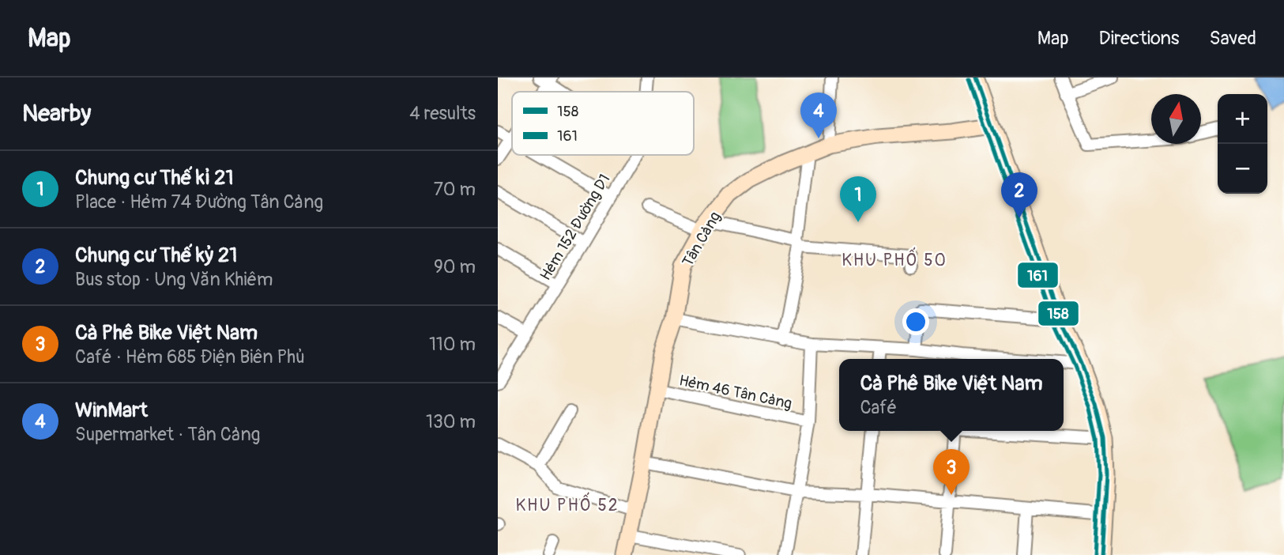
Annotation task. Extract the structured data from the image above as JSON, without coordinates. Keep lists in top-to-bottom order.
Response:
{
  "streets": {
    "street": ["Hẻm 152 Đường D1", "Tân Cảng", "Hẻm 46 Tân Cảng"]
  },
  "crossings": [
    ["Tân Cảng", "Hẻm 46 Tân Cảng"]
  ],
  "districts": ["KHU PHỐ 50", "KHU PHỐ 52"],
  "lines": ["transit line 158", "transit line 161"],
  "legend": ["158", "161"],
  "north": "top",
  "page": {
    "header": "Map",
    "nav": ["Map", "Directions", "Saved"],
    "heading": ["Nearby", "4 results"],
    "pins": [
      "4",
      "2",
      "1",
      "3"
    ],
    "map_buttons": ["+", "−"],
    "list": [
      {
        "mark": "1",
        "name": "Chung cư Thế kỉ 21",
        "note": "Place · Hẻm 74 Đường Tân Cảng",
        "value": "70 m"
      },
      {
        "mark": "2",
        "name": "Chung cư Thế kỷ 21",
        "note": "Bus stop · Ung Văn Khiêm",
        "value": "90 m"
      },
      {
        "mark": "3",
        "name": "Cà Phê Bike Việt Nam",
        "note": "Café · Hẻm 685 Điện Biên Phủ",
        "value": "110 m"
      },
      {
        "mark": "4",
        "name": "WinMart",
        "note": "Supermarket · Tân Cảng",
        "value": "130 m"
      }
    ],
    "popup": ["Cà Phê Bike Việt Nam", "Café"]
  }
}
